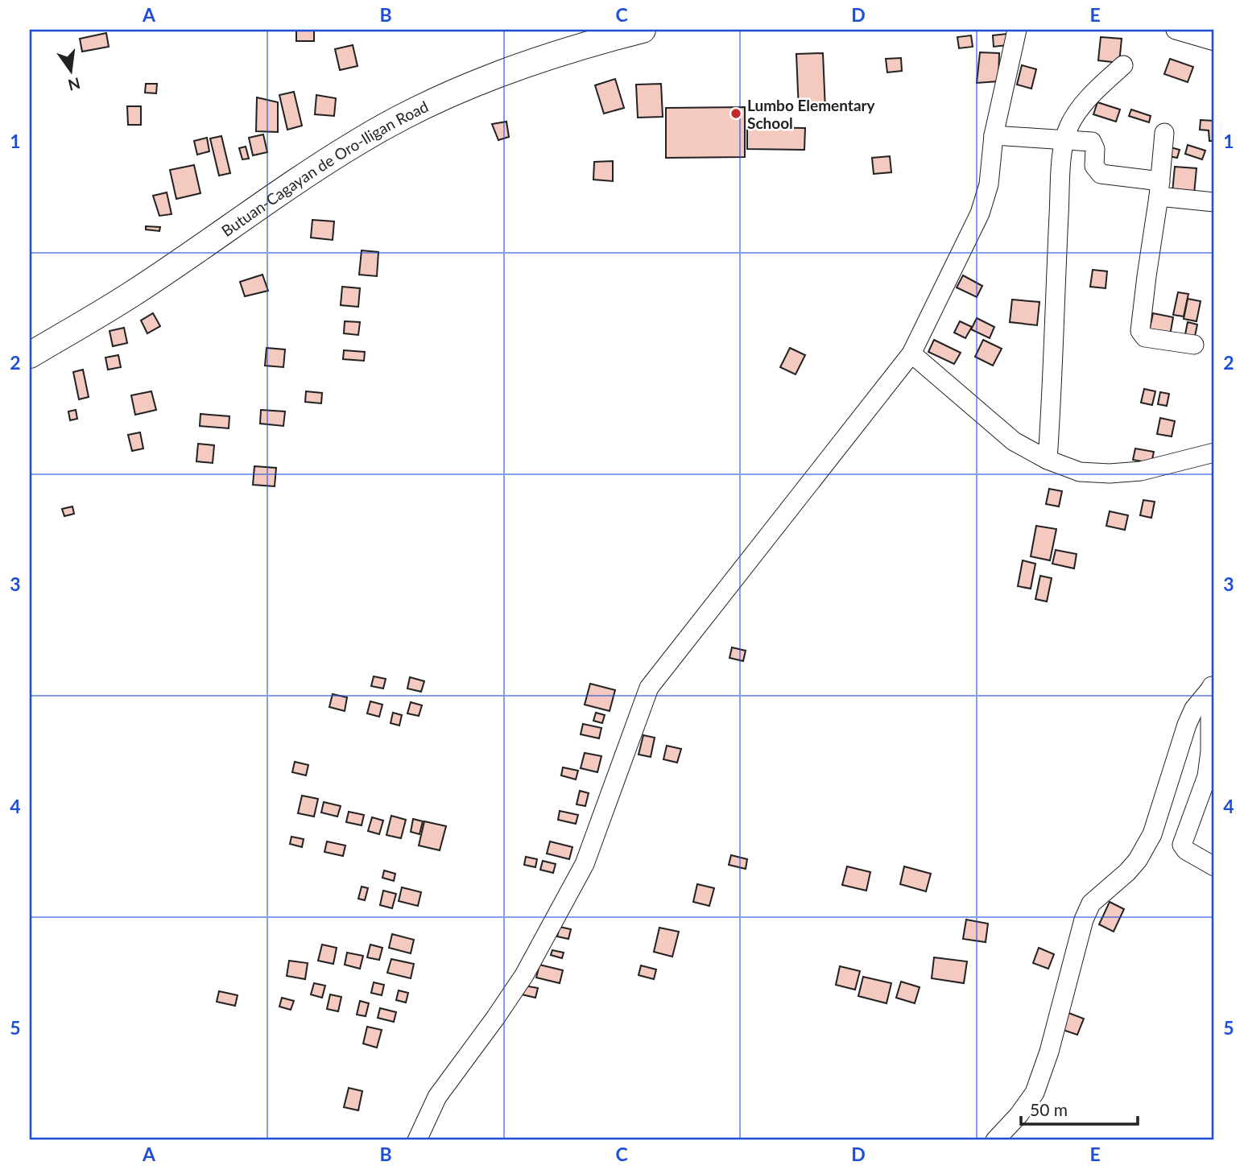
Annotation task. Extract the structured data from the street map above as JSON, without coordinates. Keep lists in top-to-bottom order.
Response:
{
  "streets": {
    "highway": ["Butuan-Cagayan de Oro-Iligan Road"]
  },
  "places": ["Lumbo Elementary School"],
  "scale_bar": "50 m",
  "north": "bottom",
  "grid": {
    "columns": [
      "A",
      "B",
      "C",
      "D",
      "E"
    ],
    "rows": [
      "1",
      "2",
      "3",
      "4",
      "5"
    ]
  }
}
